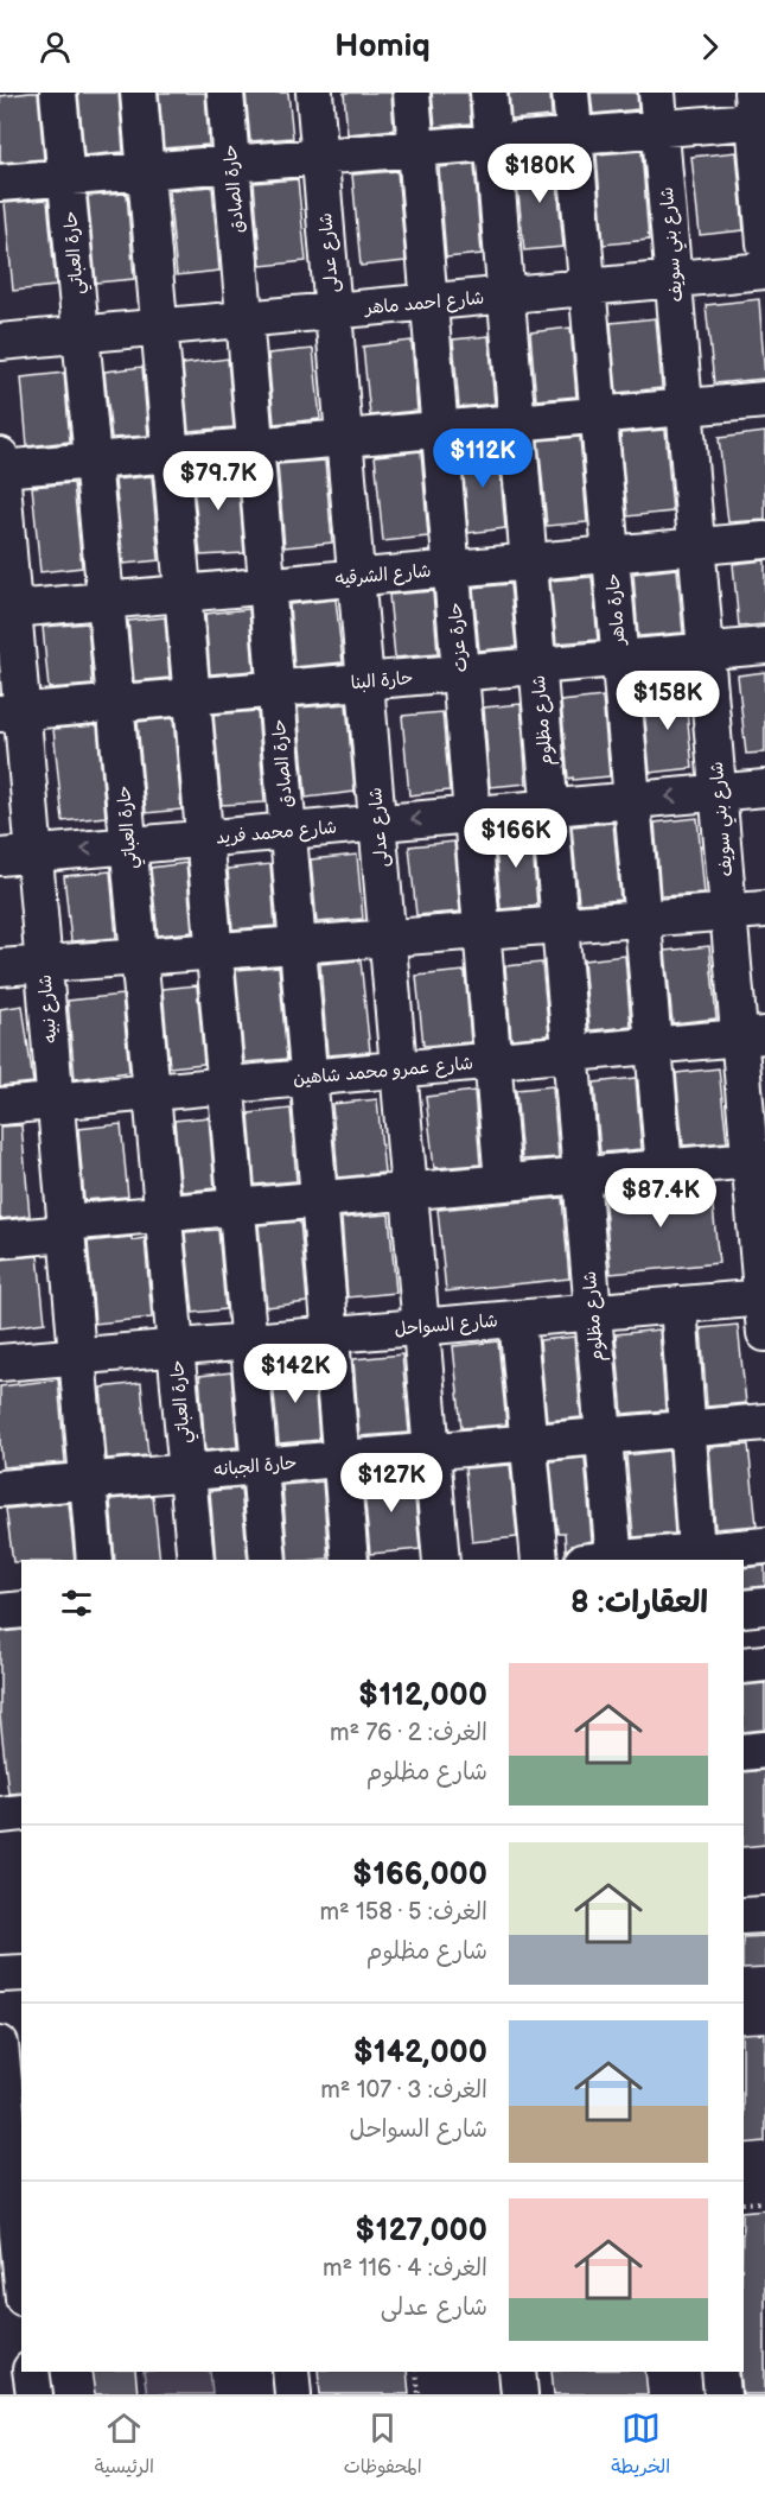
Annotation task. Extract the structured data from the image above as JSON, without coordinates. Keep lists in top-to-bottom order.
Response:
{
  "streets": {
    "street": [
      "حارة الصادق",
      "شارع بني سويف",
      "حارة العباتي",
      "شارع عدلى",
      "شارع احمد ماهر",
      "شارع الشرقيه",
      "حارة ماهر",
      "حارة عزت",
      "حارة البنا",
      "شارع مظلوم",
      "شارع محمد فريد",
      "شارع نبيه",
      "شارع عمرو محمد شاهين",
      "شارع السواحل",
      "حارة الجبانه"
    ]
  },
  "crossings": [
    ["حارة الصادق", "شارع احمد ماهر"],
    ["حارة الصادق", "شارع الشرقيه"],
    ["حارة الصادق", "حارة البنا"],
    ["حارة الصادق", "شارع محمد فريد"],
    ["حارة الصادق", "شارع عمرو محمد شاهين"],
    ["حارة الصادق", "شارع السواحل"],
    ["حارة الصادق", "حارة الجبانه"],
    ["شارع بني سويف", "شارع احمد ماهر"],
    ["شارع بني سويف", "شارع الشرقيه"],
    ["شارع بني سويف", "حارة البنا"],
    ["شارع بني سويف", "شارع محمد فريد"],
    ["شارع بني سويف", "شارع عمرو محمد شاهين"],
    ["شارع بني سويف", "شارع السواحل"],
    ["حارة العباتي", "شارع احمد ماهر"],
    ["حارة العباتي", "شارع الشرقيه"],
    ["حارة العباتي", "حارة البنا"],
    ["حارة العباتي", "شارع محمد فريد"],
    ["حارة العباتي", "شارع عمرو محمد شاهين"],
    ["حارة العباتي", "شارع السواحل"],
    ["حارة العباتي", "حارة الجبانه"],
    ["شارع عدلى", "شارع احمد ماهر"],
    ["شارع عدلى", "شارع الشرقيه"],
    ["شارع عدلى", "حارة البنا"],
    ["شارع عدلى", "شارع محمد فريد"],
    ["شارع عدلى", "شارع عمرو محمد شاهين"],
    ["شارع عدلى", "شارع السواحل"],
    ["شارع عدلى", "حارة الجبانه"],
    ["شارع احمد ماهر", "حارة ماهر"],
    ["شارع احمد ماهر", "حارة عزت"],
    ["شارع احمد ماهر", "شارع مظلوم"],
    ["شارع الشرقيه", "حارة ماهر"],
    ["شارع الشرقيه", "حارة عزت"],
    ["شارع الشرقيه", "شارع مظلوم"],
    ["شارع الشرقيه", "شارع نبيه"],
    ["حارة ماهر", "حارة البنا"],
    ["حارة ماهر", "شارع محمد فريد"],
    ["حارة ماهر", "شارع عمرو محمد شاهين"],
    ["حارة عزت", "حارة البنا"],
    ["حارة عزت", "شارع محمد فريد"],
    ["حارة عزت", "شارع عمرو محمد شاهين"],
    ["حارة البنا", "شارع مظلوم"],
    ["حارة البنا", "شارع نبيه"],
    ["شارع مظلوم", "شارع محمد فريد"],
    ["شارع مظلوم", "شارع عمرو محمد شاهين"],
    ["شارع مظلوم", "شارع السواحل"],
    ["شارع مظلوم", "حارة الجبانه"],
    ["شارع محمد فريد", "شارع نبيه"],
    ["شارع نبيه", "شارع عمرو محمد شاهين"],
    ["شارع نبيه", "شارع السواحل"],
    ["شارع نبيه", "حارة الجبانه"]
  ],
  "page": {
    "header": "Homiq",
    "price": [
      "$180K",
      "$112K",
      "$79.7K",
      "$158K",
      "$166K",
      "$87.4K",
      "$142K",
      "$127K"
    ],
    "heading": "العقارات: 8",
    "list": [
      {
        "name": "$112,000",
        "note": "الغرف: 2 · 76 m² · شارع مظلوم"
      },
      {
        "name": "$166,000",
        "note": "الغرف: 5 · 158 m² · شارع مظلوم"
      },
      {
        "name": "$142,000",
        "note": "الغرف: 3 · 107 m² · شارع السواحل"
      },
      {
        "name": "$127,000",
        "note": "الغرف: 4 · 116 m² · شارع عدلى"
      }
    ],
    "tabs": ["الخريطة", "المحفوظات", "الرئيسية"]
  }
}
